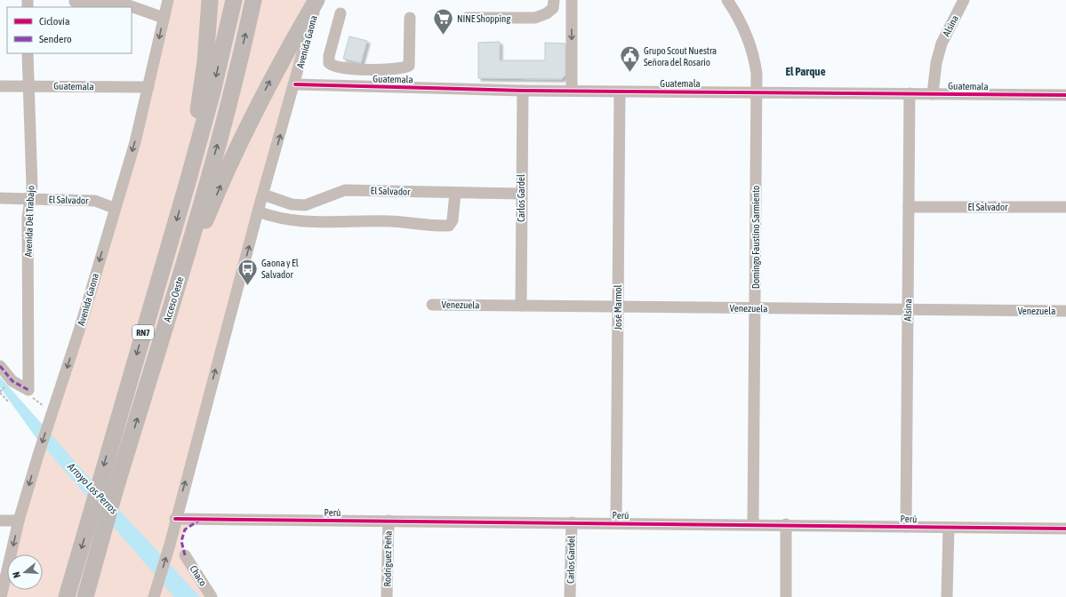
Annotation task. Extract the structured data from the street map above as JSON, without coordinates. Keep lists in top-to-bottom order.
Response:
{
  "streets": {
    "highway": ["Acceso Oeste", "RN7"],
    "street": [
      "Alsina",
      "Avenida Gaona",
      "Guatemala",
      "El Salvador",
      "Carlos Gardel",
      "Avenida Del Trabajo",
      "Domingo Faustino Sarmiento",
      "Venezuela",
      "José Marmol",
      "Perú",
      "Rodríguez Peña",
      "Chaco"
    ]
  },
  "crossings": [
    ["Alsina", "Guatemala"],
    ["Alsina", "El Salvador"],
    ["Alsina", "Venezuela"],
    ["Alsina", "Perú"],
    ["Avenida Gaona", "Guatemala"],
    ["Avenida Gaona", "El Salvador"],
    ["Avenida Gaona", "Perú"],
    ["Guatemala", "Carlos Gardel"],
    ["Guatemala", "Avenida Del Trabajo"],
    ["Guatemala", "Domingo Faustino Sarmiento"],
    ["Guatemala", "José Marmol"],
    ["El Salvador", "Carlos Gardel"],
    ["El Salvador", "Avenida Del Trabajo"],
    ["Carlos Gardel", "Venezuela"],
    ["Carlos Gardel", "Perú"],
    ["Domingo Faustino Sarmiento", "Venezuela"],
    ["Domingo Faustino Sarmiento", "Perú"],
    ["Venezuela", "José Marmol"],
    ["José Marmol", "Perú"],
    ["Perú", "Rodríguez Peña"]
  ],
  "districts": ["El Parque"],
  "water": ["Arroyo Los Perros"],
  "places": {
    "supermarket": ["NINE Shopping"],
    "public building": ["Grupo Scout Nuestra Señora del Rosario"],
    "bus stop": ["Gaona y El Salvador"]
  },
  "legend": ["Ciclovía", "Sendero"],
  "north": "left"
}
